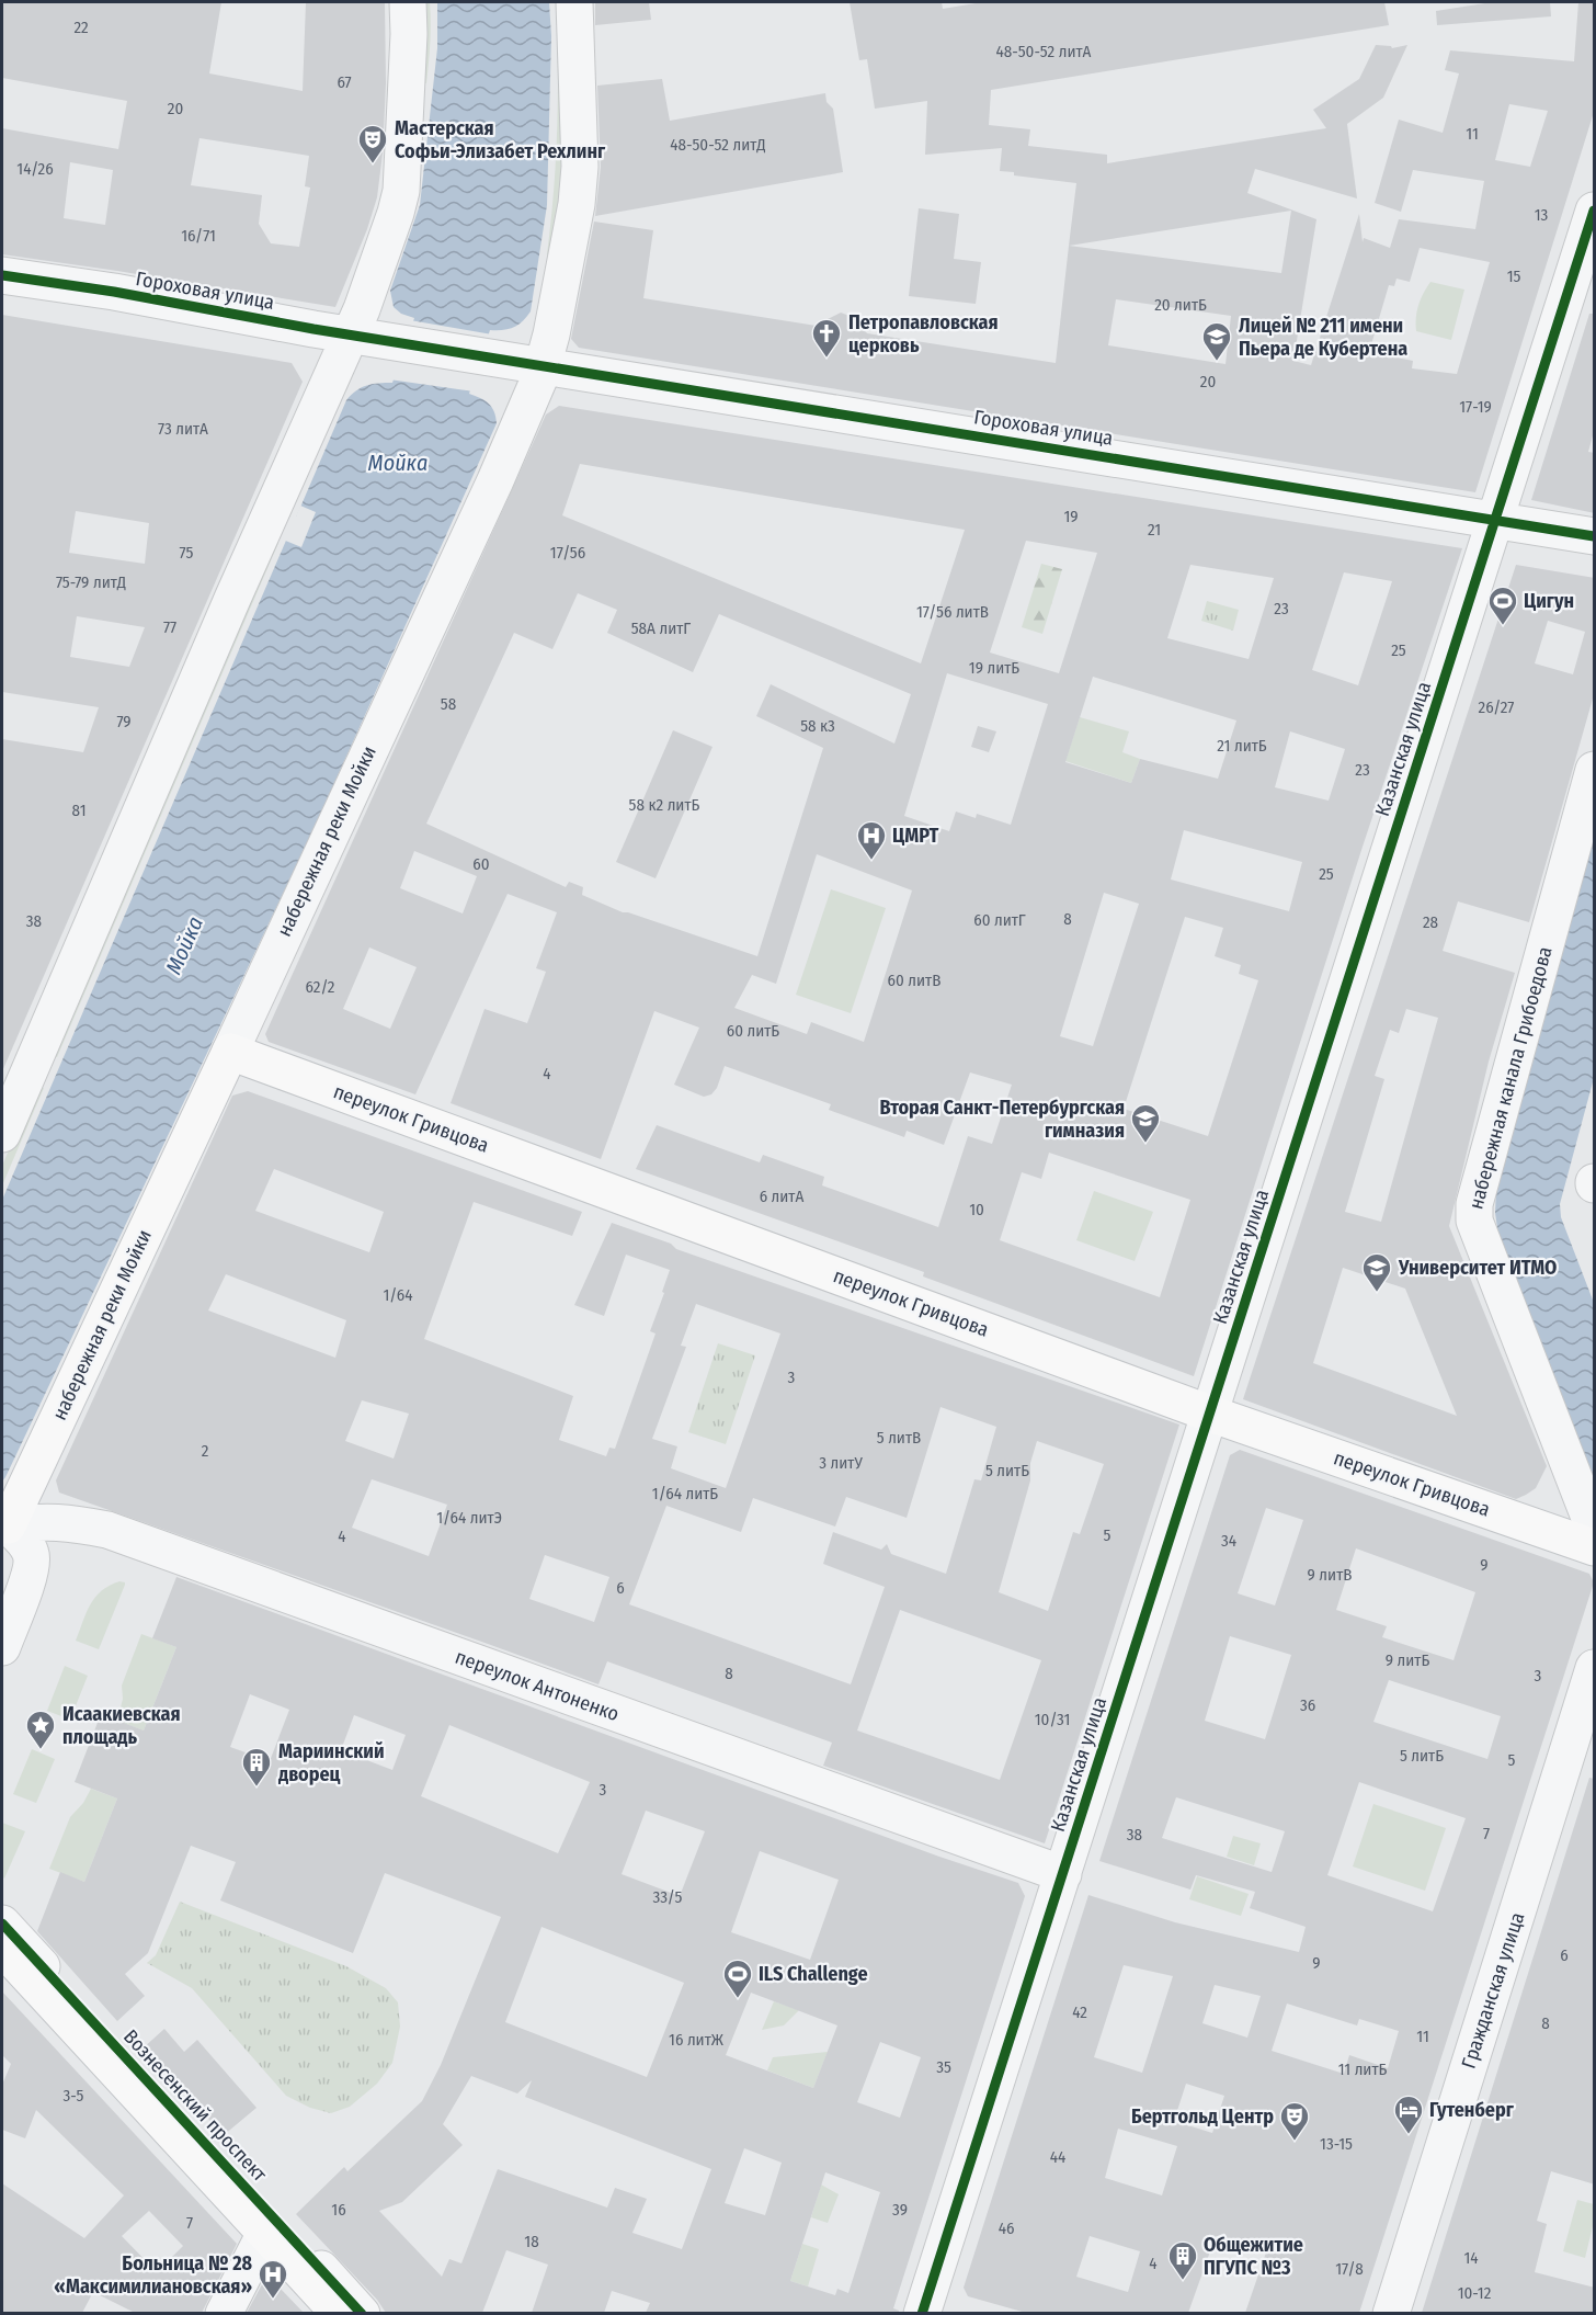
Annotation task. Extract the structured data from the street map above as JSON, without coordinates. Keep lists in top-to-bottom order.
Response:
{
  "streets": {
    "main road": ["набережная реки Мойки", "переулок Гривцова", "Вознесенский проспект"],
    "street": [
      "Гороховая улица",
      "Казанская улица",
      "набережная канала Грибоедова",
      "переулок Антоненко",
      "Гражданская улица"
    ]
  },
  "crossings": [
    ["Гороховая улица", "Казанская улица"],
    ["Гороховая улица", "набережная реки Мойки"],
    ["Казанская улица", "переулок Гривцова"],
    ["Казанская улица", "переулок Антоненко"],
    ["набережная реки Мойки", "переулок Гривцова"],
    ["набережная реки Мойки", "переулок Антоненко"]
  ],
  "water": ["Мойка"],
  "places": {
    "theatre": ["Мастерская Софьи-Элизабет Рехлинг", "Бертгольд Центр"],
    "church": ["Петропавловская церковь"],
    "school or university": ["Лицей № 211 имени Пьера де Кубертена", "Вторая Санкт-Петербургская гимназия", "Университет ИТМО"],
    "sports": ["Цигун", "ILS Challenge"],
    "hospital": ["ЦМРТ", "Больница № 28 «Максимилиановская»"],
    "place": ["Исаакиевская площадь"],
    "building": ["Мариинский дворец", "Общежитие ПГУПС №3"],
    "hotel": ["Гутенберг"]
  },
  "house_numbers": [
    "22",
    "48-50-52 литА",
    "67",
    "20",
    "11",
    "48-50-52 литД",
    "14/26",
    "13",
    "16/71",
    "15",
    "20 литБ",
    "20",
    "17-19",
    "73 литА",
    "19",
    "21",
    "75",
    "17/56",
    "75-79 литД",
    "23",
    "17/56 литВ",
    "77",
    "58А литГ",
    "25",
    "19 литБ",
    "58",
    "26/27",
    "79",
    "58 к3",
    "21 литБ",
    "23",
    "58 к2 литБ",
    "81",
    "60",
    "25",
    "8",
    "60 литГ",
    "38",
    "28",
    "60 литВ",
    "62/2",
    "60 литБ",
    "4",
    "6 литА",
    "10",
    "1/64",
    "3",
    "5 литВ",
    "2",
    "3 литУ",
    "5 литБ",
    "1/64 литБ",
    "1/64 литЭ",
    "5",
    "4",
    "34",
    "9",
    "9 литВ",
    "6",
    "9 литБ",
    "8",
    "3",
    "36",
    "10/31",
    "5 литБ",
    "5",
    "3",
    "7",
    "38",
    "33/5",
    "6",
    "9",
    "42",
    "8",
    "11",
    "16 литЖ",
    "35",
    "11 литБ",
    "3-5",
    "13-15",
    "44",
    "16",
    "39",
    "7",
    "46",
    "18",
    "14",
    "4",
    "17/8",
    "10-12"
  ]
}
